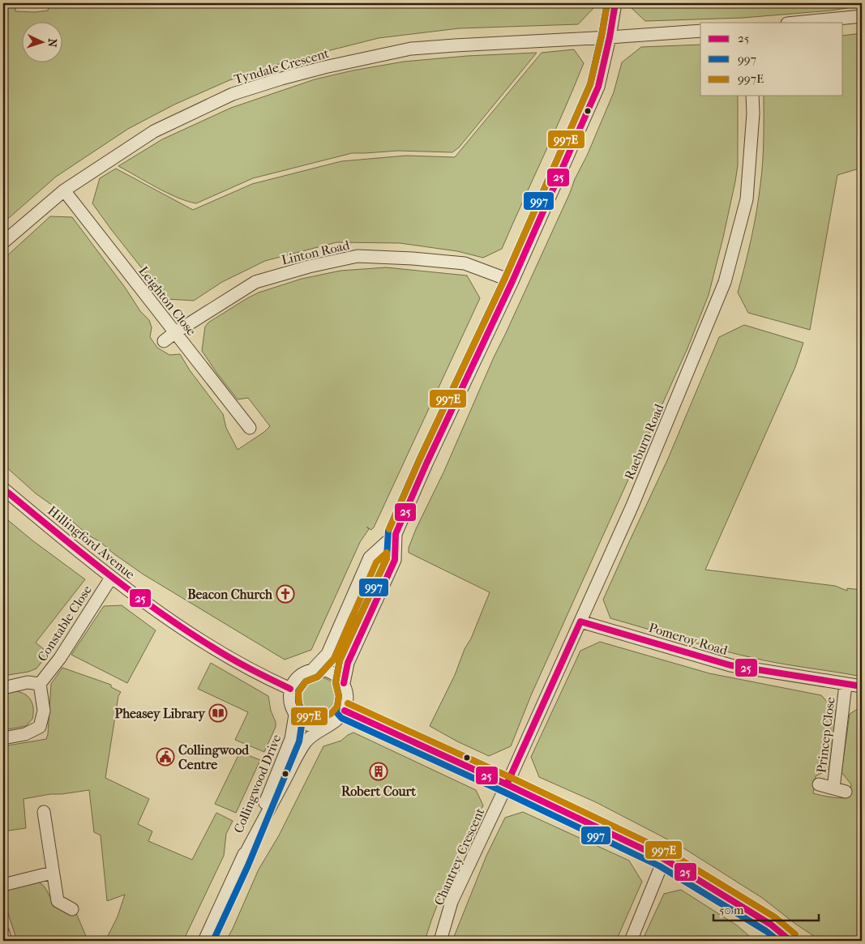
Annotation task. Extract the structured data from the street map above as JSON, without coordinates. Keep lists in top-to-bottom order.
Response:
{
  "streets": {
    "street": [
      "Tyndale Crescent",
      "Linton Road",
      "Leighton Close",
      "Raeburn Road",
      "Hillingford Avenue",
      "Constable Close",
      "Pomeroy Road",
      "Princep Close",
      "Collingwood Drive",
      "Chantrey Crescent"
    ]
  },
  "crossings": [
    ["Tyndale Crescent", "Leighton Close"],
    ["Linton Road", "Leighton Close"],
    ["Raeburn Road", "Pomeroy Road"],
    ["Raeburn Road", "Chantrey Crescent"],
    ["Hillingford Avenue", "Constable Close"],
    ["Hillingford Avenue", "Collingwood Drive"],
    ["Pomeroy Road", "Princep Close"]
  ],
  "places": {
    "church": ["Beacon Church"],
    "library": ["Pheasey Library"],
    "public building": ["Collingwood Centre"],
    "building": ["Robert Court"]
  },
  "lines": ["transit line 25", "transit line 997", "transit line 997E"],
  "legend": ["25", "997", "997E"],
  "scale_bar": "50 m",
  "north": "right"
}
